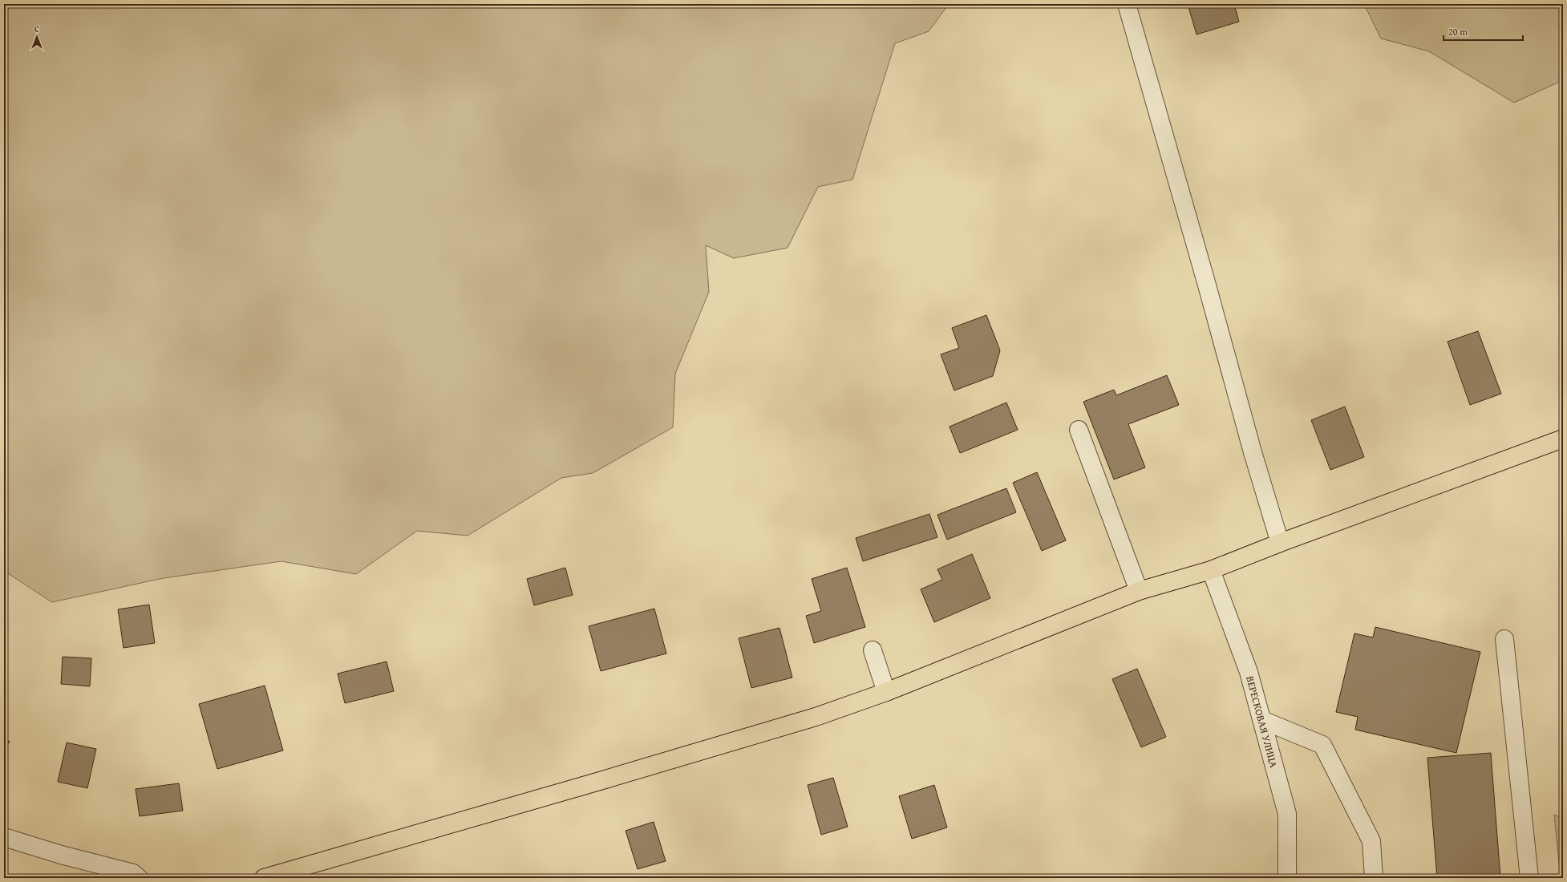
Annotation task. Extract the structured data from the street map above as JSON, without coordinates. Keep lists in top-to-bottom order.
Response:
{
  "streets": {
    "street": ["ВЕРЕСКОВАЯ УЛИЦА"]
  },
  "scale_bar": "20 m",
  "north": "top"
}
